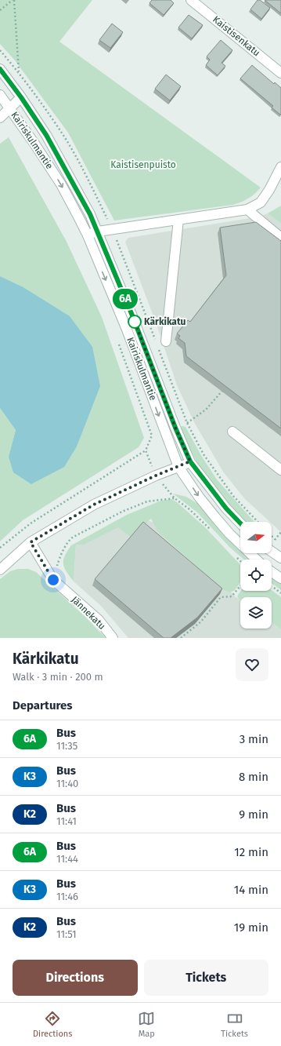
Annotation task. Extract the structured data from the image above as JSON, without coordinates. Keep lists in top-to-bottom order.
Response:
{
  "streets": {
    "street": ["Kaistisenkatu", "Kairiskulmantie", "Jännekatu"]
  },
  "parks": ["Kaistisenpuisto"],
  "places": ["Kärkikatu"],
  "lines": ["bus line 6A"],
  "north": "right",
  "page": {
    "on_map": "6A",
    "heading": [
      ["Kärkikatu", "Walk · 3 min · 200 m"],
      "Departures"
    ],
    "list": [
      {
        "mark": "6A",
        "name": "Bus",
        "note": "11:35",
        "value": "3 min"
      },
      {
        "mark": "K3",
        "name": "Bus",
        "note": "11:40",
        "value": "8 min"
      },
      {
        "mark": "K2",
        "name": "Bus",
        "note": "11:41",
        "value": "9 min"
      },
      {
        "mark": "6A",
        "name": "Bus",
        "note": "11:44",
        "value": "12 min"
      },
      {
        "mark": "K3",
        "name": "Bus",
        "note": "11:46",
        "value": "14 min"
      },
      {
        "mark": "K2",
        "name": "Bus",
        "note": "11:51",
        "value": "19 min"
      }
    ],
    "buttons": ["Directions", "Tickets"],
    "tabs": ["Directions", "Map", "Tickets"]
  }
}
